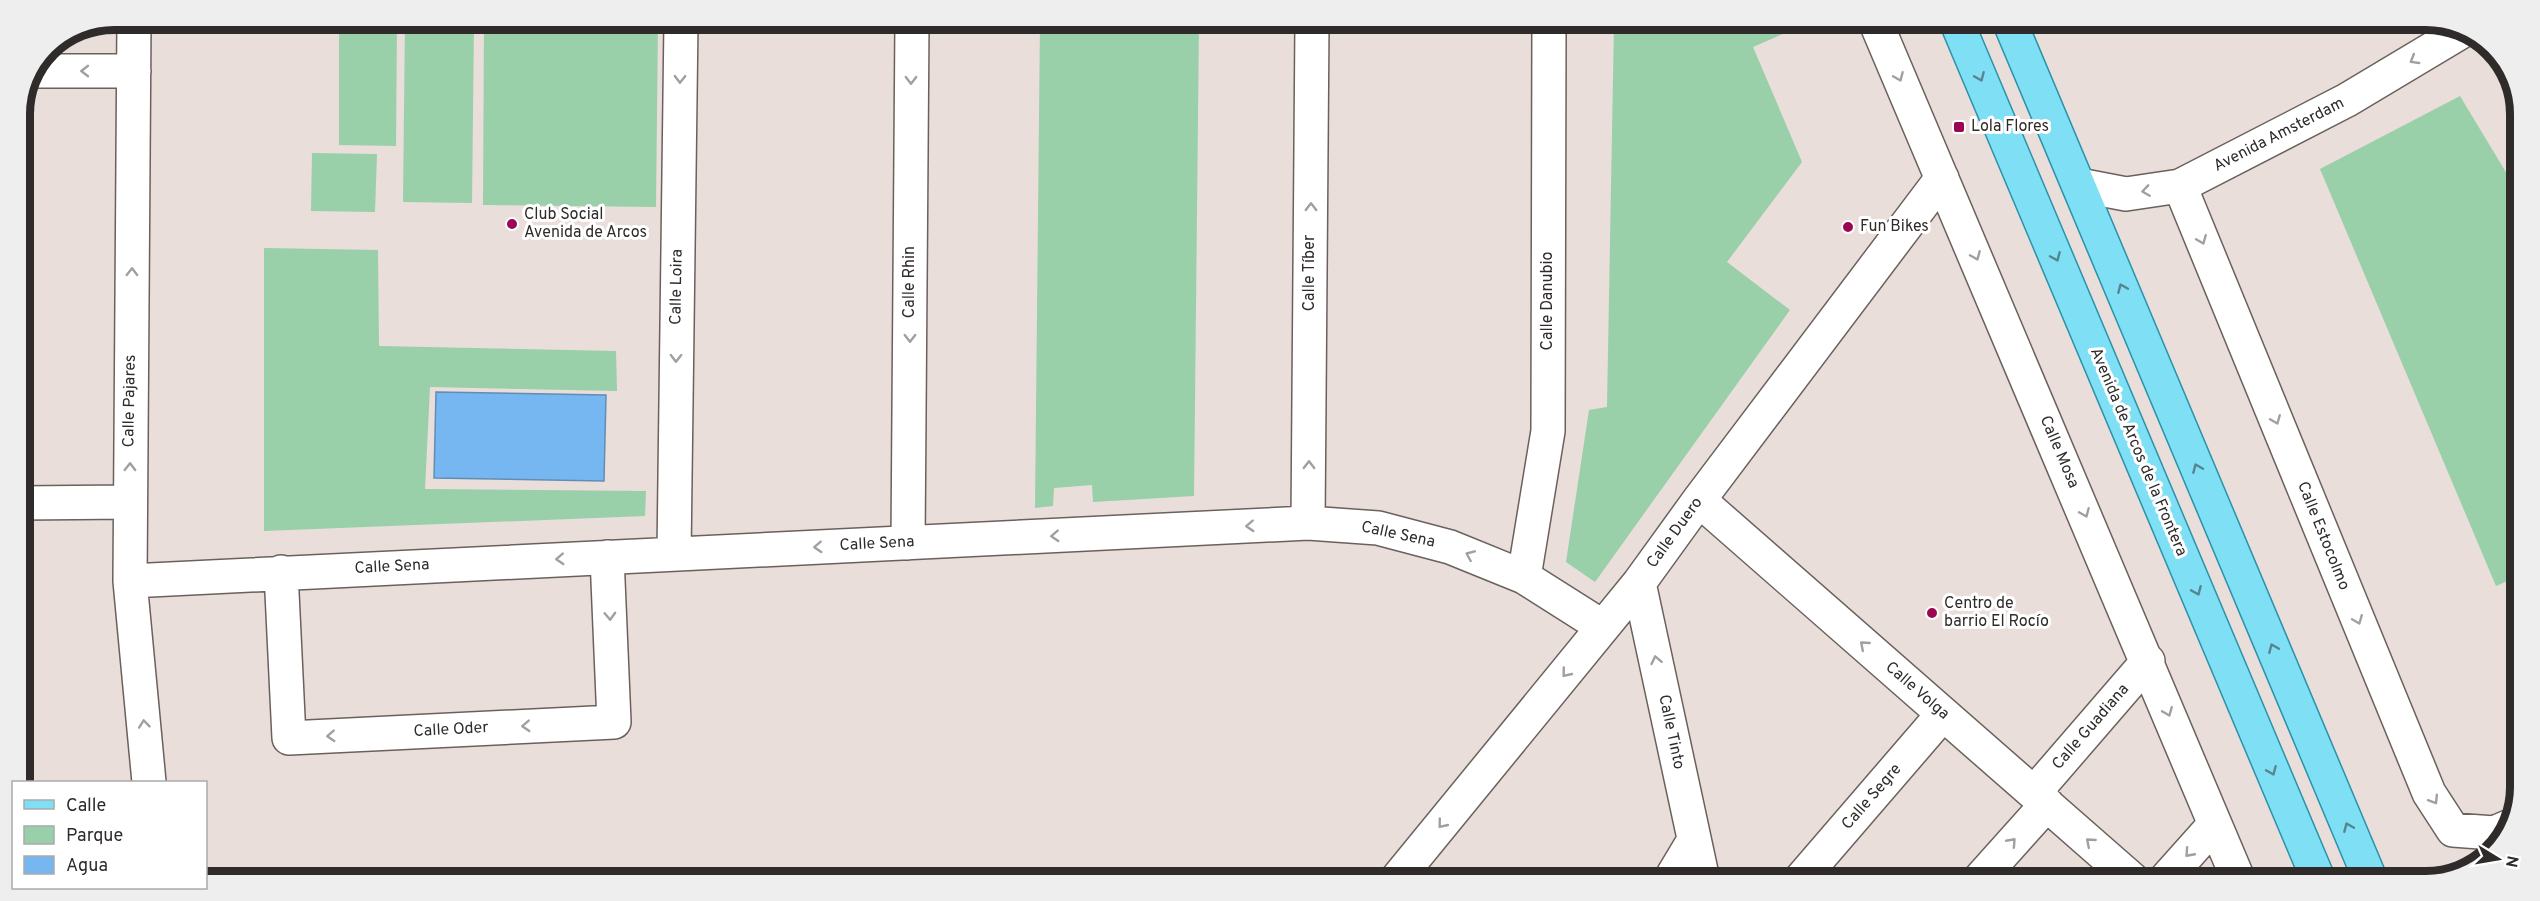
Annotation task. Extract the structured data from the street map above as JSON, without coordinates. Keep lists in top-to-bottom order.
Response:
{
  "streets": {
    "main road": ["Avenida de Arcos de la Frontera"],
    "street": [
      "Avenida Amsterdam",
      "Calle Tíber",
      "Calle Rhin",
      "Calle Loira",
      "Calle Danubio",
      "Calle Pajares",
      "Calle Mosa",
      "Calle Duero",
      "Calle Sena",
      "Calle Estocolmo",
      "Calle Volga",
      "Calle Guadiana",
      "Calle Oder",
      "Calle Tinto",
      "Calle Segre"
    ]
  },
  "crossings": [
    ["Avenida Amsterdam", "Calle Estocolmo"],
    ["Calle Tíber", "Calle Sena"],
    ["Calle Rhin", "Calle Sena"],
    ["Calle Loira", "Calle Sena"],
    ["Calle Danubio", "Calle Sena"],
    ["Calle Pajares", "Calle Sena"],
    ["Calle Mosa", "Calle Duero"],
    ["Calle Mosa", "Calle Guadiana"],
    ["Calle Duero", "Calle Sena"],
    ["Calle Duero", "Calle Volga"],
    ["Calle Duero", "Calle Tinto"],
    ["Calle Sena", "Calle Oder"],
    ["Calle Volga", "Calle Guadiana"],
    ["Calle Volga", "Calle Segre"]
  ],
  "one_way": [
    "Avenida Amsterdam",
    "Calle Tíber",
    "Calle Rhin",
    "Calle Loira",
    "Calle Pajares",
    "Calle Mosa",
    "Calle Duero",
    "Calle Sena",
    "Calle Estocolmo",
    "Calle Volga",
    "Calle Tinto"
  ],
  "places": {
    "transit": ["Lola Flores"],
    "other": ["Club Social Avenida de Arcos", "Fun Bikes", "Centro de barrio El Rocío"]
  },
  "legend": ["Calle", "Parque", "Agua"],
  "north": "right"
}
